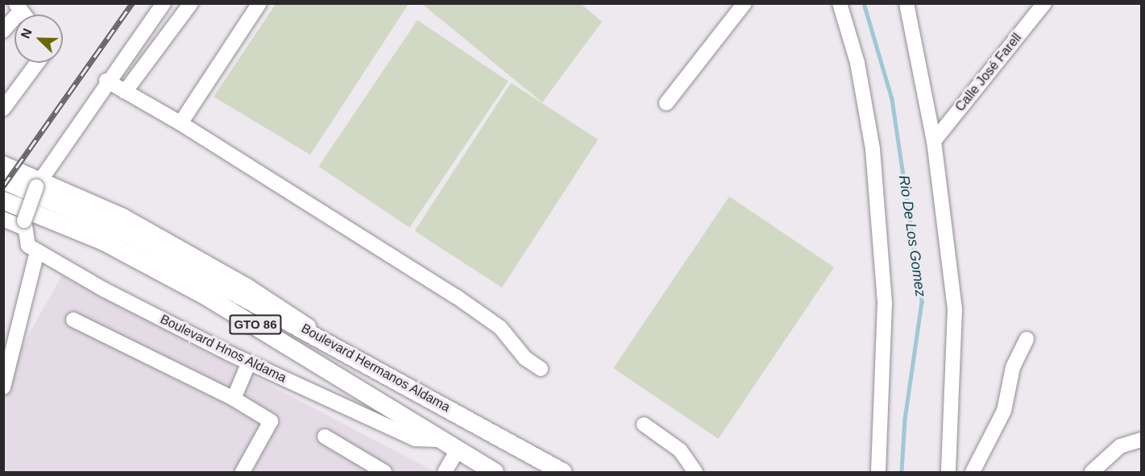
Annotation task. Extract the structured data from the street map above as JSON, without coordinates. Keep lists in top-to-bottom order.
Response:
{
  "streets": {
    "main road": ["GTO 86", "Boulevard Hermanos Aldama"],
    "street": ["Calle José Farell", "Boulevard Hnos Aldama"]
  },
  "crossings": [
    ["Boulevard Hnos Aldama", "Boulevard Hermanos Aldama"]
  ],
  "water": ["Rio De Los Gomez"],
  "north": "top left"
}
